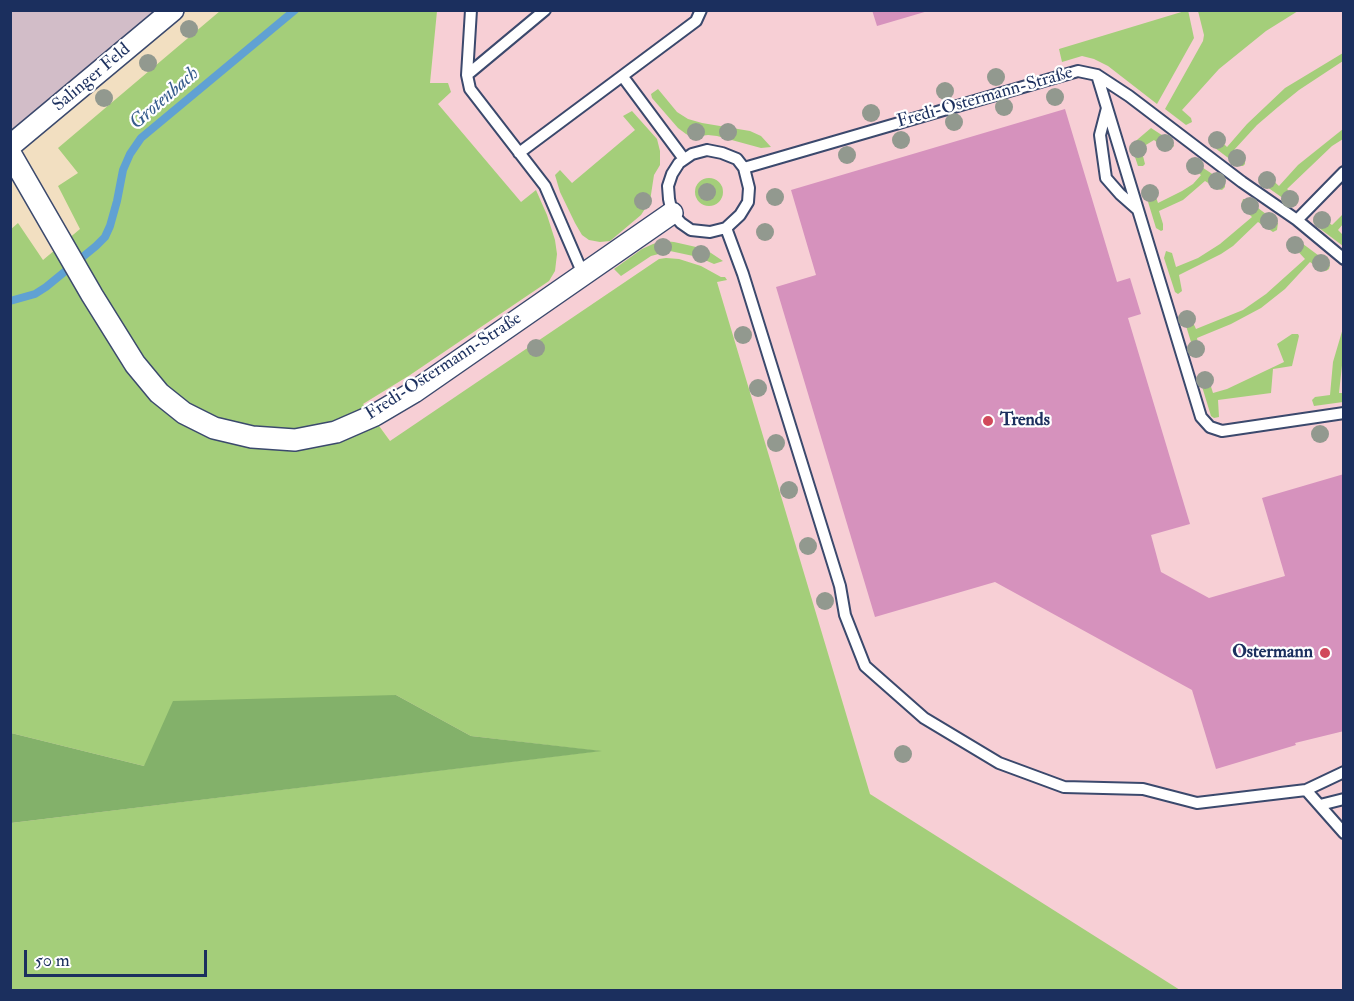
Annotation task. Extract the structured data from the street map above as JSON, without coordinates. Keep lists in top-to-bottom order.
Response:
{
  "streets": {
    "street": ["Salinger Feld", "Fredi-Ostermann-Straße"]
  },
  "water": ["Grotenbach"],
  "places": ["Trends", "Ostermann"],
  "scale_bar": "50 m"
}
